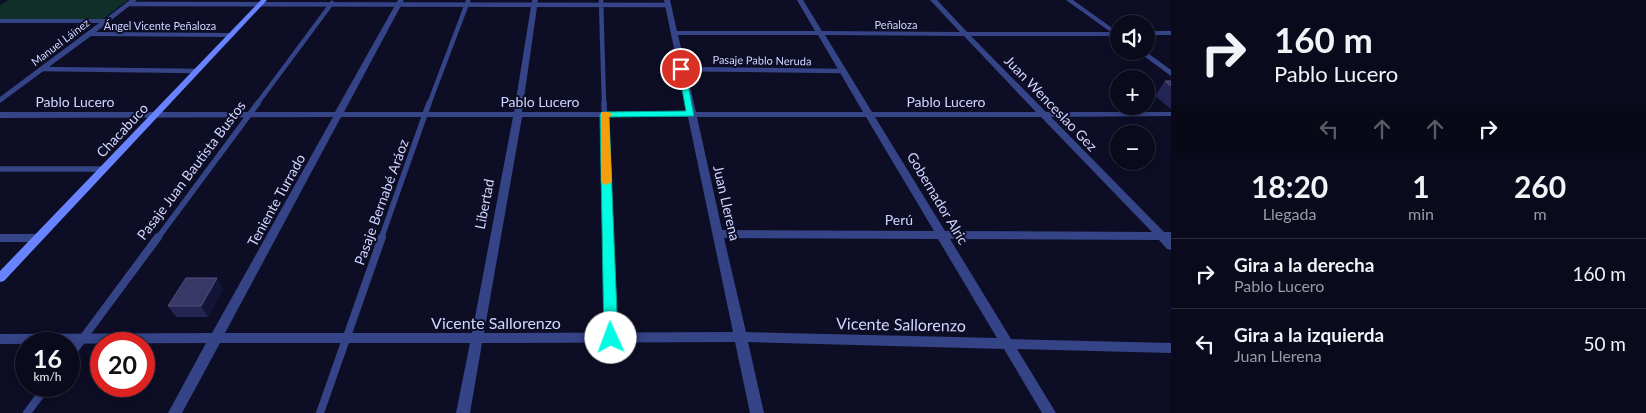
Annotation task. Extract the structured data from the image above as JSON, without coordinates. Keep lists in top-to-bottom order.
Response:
{
  "streets": {
    "main road": ["Chacabuco"],
    "street": [
      "Peñaloza",
      "Ángel Vicente Peñaloza",
      "Manuel Láinez",
      "Pablo Lucero",
      "Juan Wenceslao Gez",
      "Gobernador Alric",
      "Teniente Turrado",
      "Juan Llerena",
      "Libertad",
      "Perú",
      "Vicente Sallorenzo"
    ],
    "lane": ["Pasaje Pablo Neruda", "Pasaje Juan Bautista Bustos", "Pasaje Bernabé Aráoz"]
  },
  "crossings": [
    ["Peñaloza", "Juan Wenceslao Gez"],
    ["Peñaloza", "Gobernador Alric"],
    ["Peñaloza", "Juan Llerena"],
    ["Ángel Vicente Peñaloza", "Manuel Láinez"],
    ["Ángel Vicente Peñaloza", "Chacabuco"],
    ["Pasaje Pablo Neruda", "Gobernador Alric"],
    ["Pasaje Pablo Neruda", "Juan Llerena"],
    ["Pablo Lucero", "Juan Wenceslao Gez"],
    ["Pablo Lucero", "Chacabuco"],
    ["Pablo Lucero", "Pasaje Juan Bautista Bustos"],
    ["Pablo Lucero", "Gobernador Alric"],
    ["Pablo Lucero", "Teniente Turrado"],
    ["Pablo Lucero", "Pasaje Bernabé Aráoz"],
    ["Pablo Lucero", "Juan Llerena"],
    ["Pablo Lucero", "Libertad"],
    ["Juan Wenceslao Gez", "Perú"],
    ["Pasaje Juan Bautista Bustos", "Vicente Sallorenzo"],
    ["Gobernador Alric", "Perú"],
    ["Gobernador Alric", "Vicente Sallorenzo"],
    ["Teniente Turrado", "Vicente Sallorenzo"],
    ["Pasaje Bernabé Aráoz", "Vicente Sallorenzo"],
    ["Juan Llerena", "Perú"],
    ["Juan Llerena", "Vicente Sallorenzo"],
    ["Libertad", "Vicente Sallorenzo"]
  ],
  "page": {
    "turn": ["160 m", "Pablo Lucero"],
    "map_buttons": ["+", "−"],
    "eta": [
      "18:20",
      "Llegada",
      "1",
      "min",
      "260",
      "m"
    ],
    "list": [
      {
        "name": "Gira a la derecha",
        "note": "Pablo Lucero",
        "value": "160 m"
      },
      {
        "name": "Gira a la izquierda",
        "note": "Juan Llerena",
        "value": "50 m"
      }
    ],
    "speed": "16 km/h",
    "limit": "20"
  }
}
